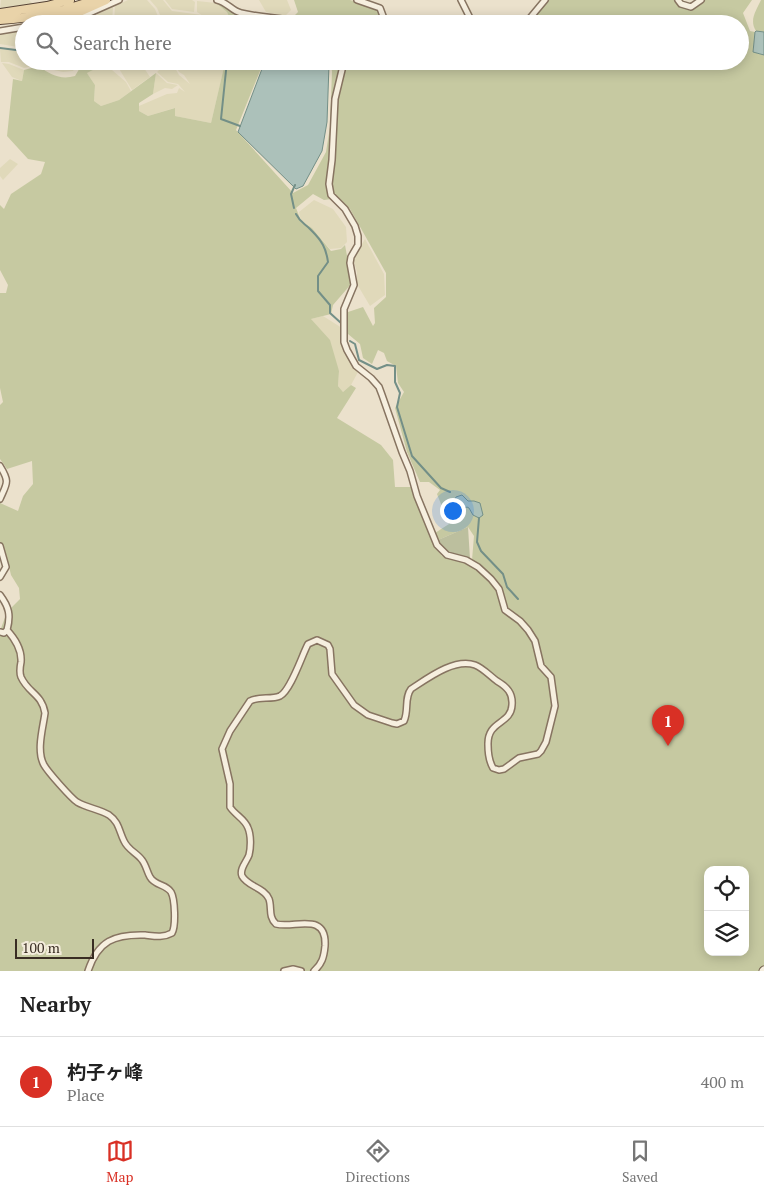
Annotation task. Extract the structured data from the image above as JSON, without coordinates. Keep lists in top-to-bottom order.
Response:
{
  "scale_bar": "100 m",
  "page": {
    "search": "Search here",
    "pins": "1",
    "scale": "100 m",
    "heading": "Nearby",
    "list": [
      {
        "mark": "1",
        "name": "杓子ヶ峰",
        "note": "Place",
        "value": "400 m"
      }
    ],
    "nav": ["Map", "Directions", "Saved"]
  }
}
